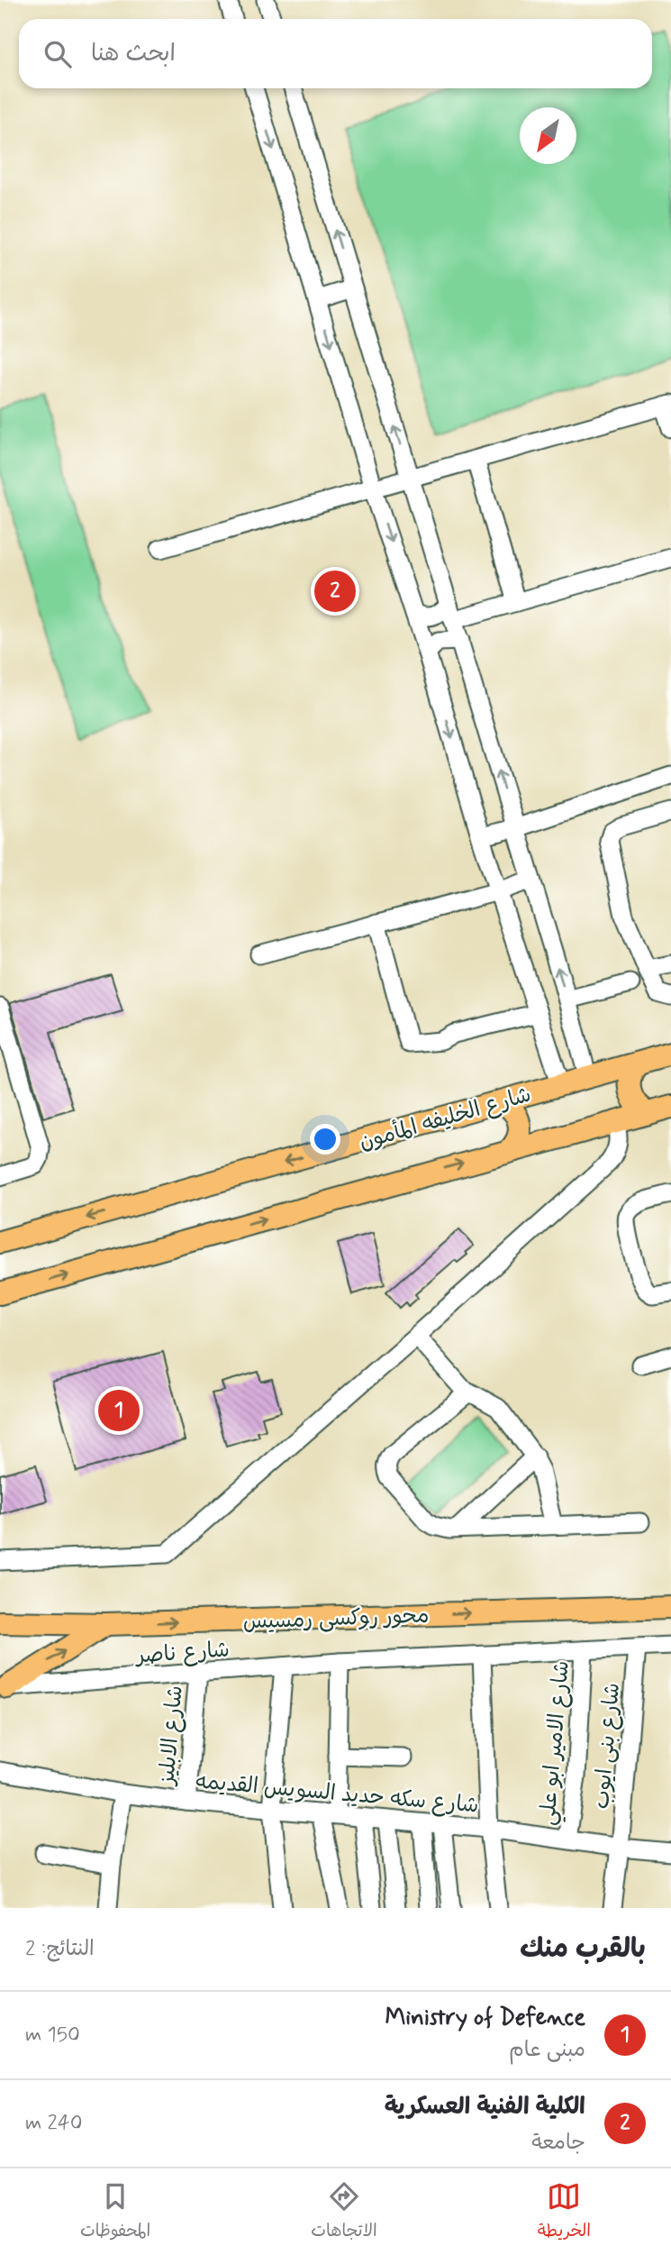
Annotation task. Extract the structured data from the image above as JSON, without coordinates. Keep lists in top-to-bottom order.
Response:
{
  "streets": {
    "main road": ["شارع الخليفه المأمون", "محور روكسى رمسيس"],
    "street": [
      "شارع ناصر",
      "شارع الابليز",
      "شارع الامير ابو علي",
      "شارع بنى ايوب",
      "شارع سكه حديد السويس القديمه"
    ]
  },
  "crossings": [
    ["شارع ناصر", "شارع الابليز"],
    ["شارع ناصر", "شارع الامير ابو علي"],
    ["شارع ناصر", "شارع بنى ايوب"],
    ["شارع الابليز", "شارع سكه حديد السويس القديمه"],
    ["شارع الامير ابو علي", "شارع سكه حديد السويس القديمه"],
    ["شارع بنى ايوب", "شارع سكه حديد السويس القديمه"]
  ],
  "one_way": ["محور روكسى رمسيس"],
  "north": "bottom left",
  "page": {
    "search": "ابحث هنا",
    "pins": ["2", "1"],
    "heading": ["بالقرب منك", "النتائج: 2"],
    "list": [
      {
        "mark": "1",
        "name": "Ministry of Defence",
        "note": "مبنى عام",
        "value": "150 m"
      },
      {
        "mark": "2",
        "name": "الكلية الفنية العسكرية",
        "note": "جامعة",
        "value": "240 m"
      }
    ],
    "nav": ["الخريطة", "الاتجاهات", "المحفوظات"]
  }
}
